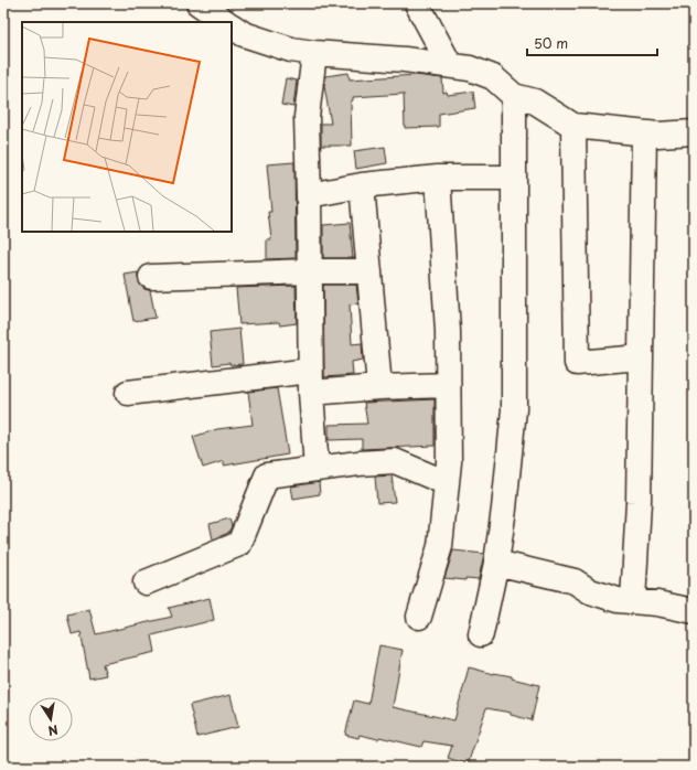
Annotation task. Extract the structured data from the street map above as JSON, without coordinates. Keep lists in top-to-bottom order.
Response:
{
  "scale_bar": "50 m",
  "north": "bottom"
}
